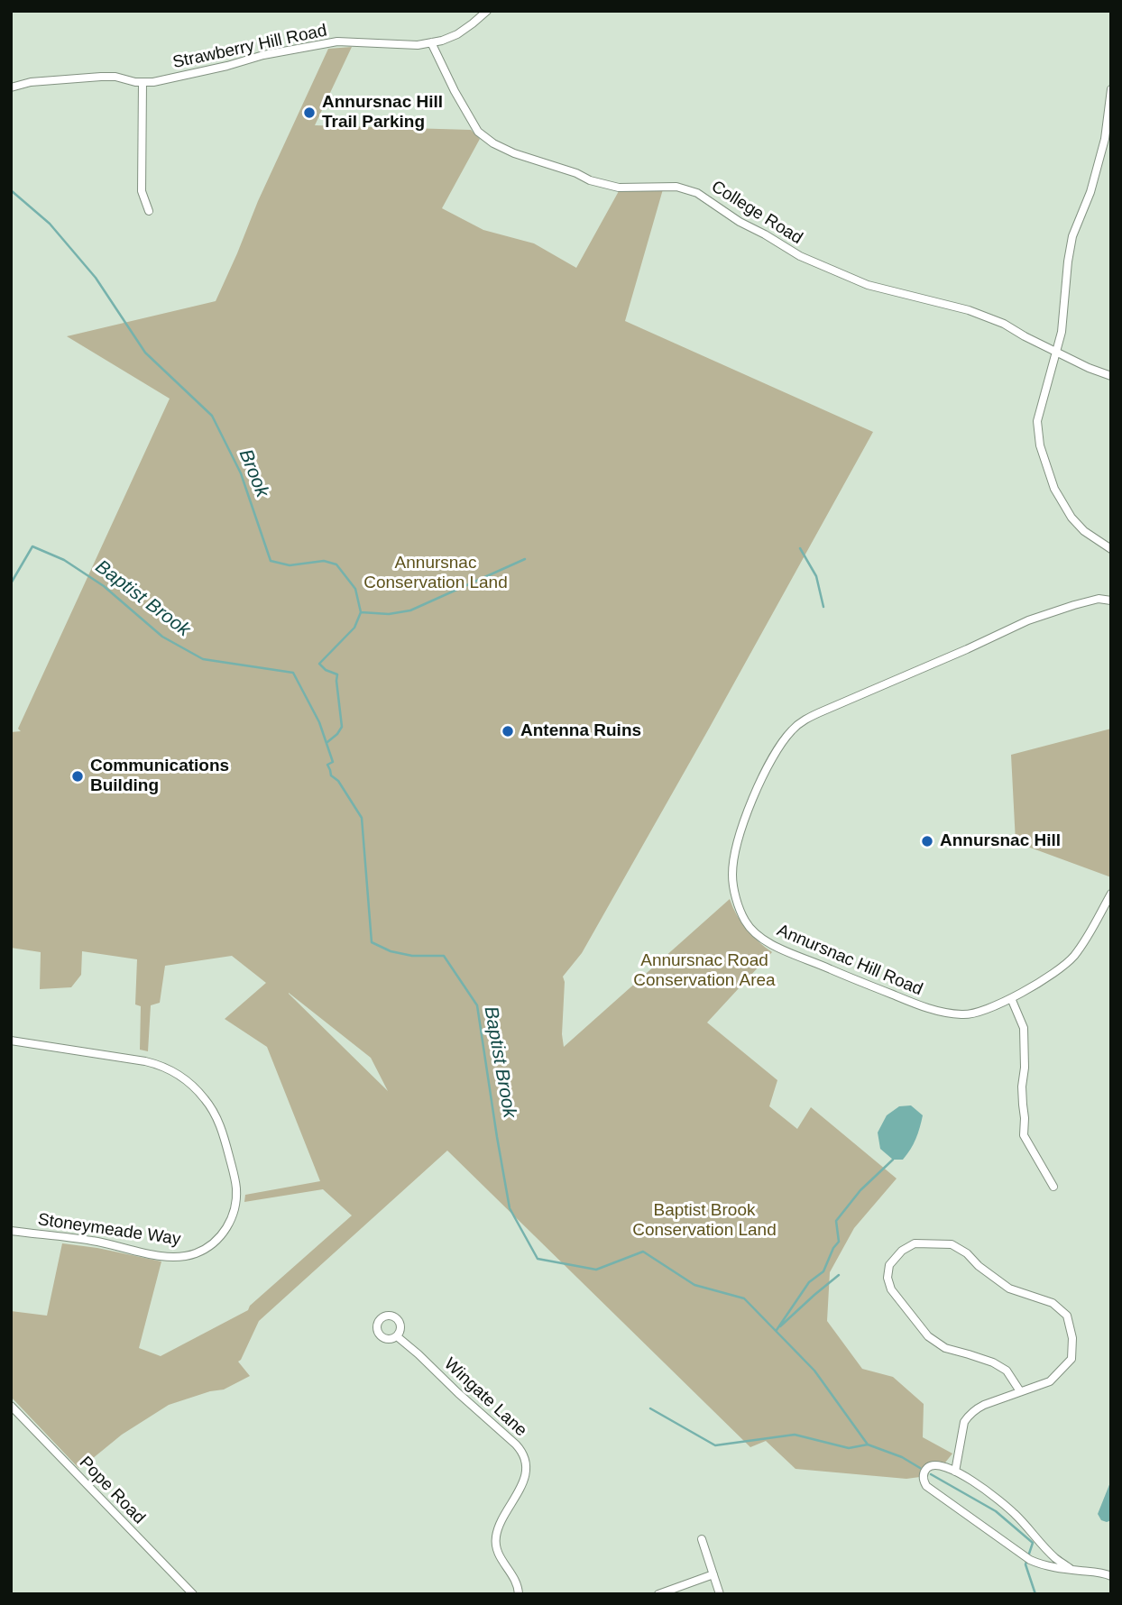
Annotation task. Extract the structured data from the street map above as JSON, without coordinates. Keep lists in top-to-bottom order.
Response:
{
  "streets": {
    "street": [
      "Strawberry Hill Road",
      "College Road",
      "Annursnac Hill Road",
      "Stoneymeade Way",
      "Wingate Lane",
      "Pope Road"
    ]
  },
  "crossings": [
    ["Strawberry Hill Road", "College Road"]
  ],
  "water": ["Brook", "Baptist Brook"],
  "parks": ["Annursnac Conservation Land", "Annursnac Road Conservation Area", "Baptist Brook Conservation Land"],
  "places": [
    "Annursnac Hill Trail Parking",
    "Antenna Ruins",
    "Communications Building",
    "Annursnac Hill"
  ]
}
